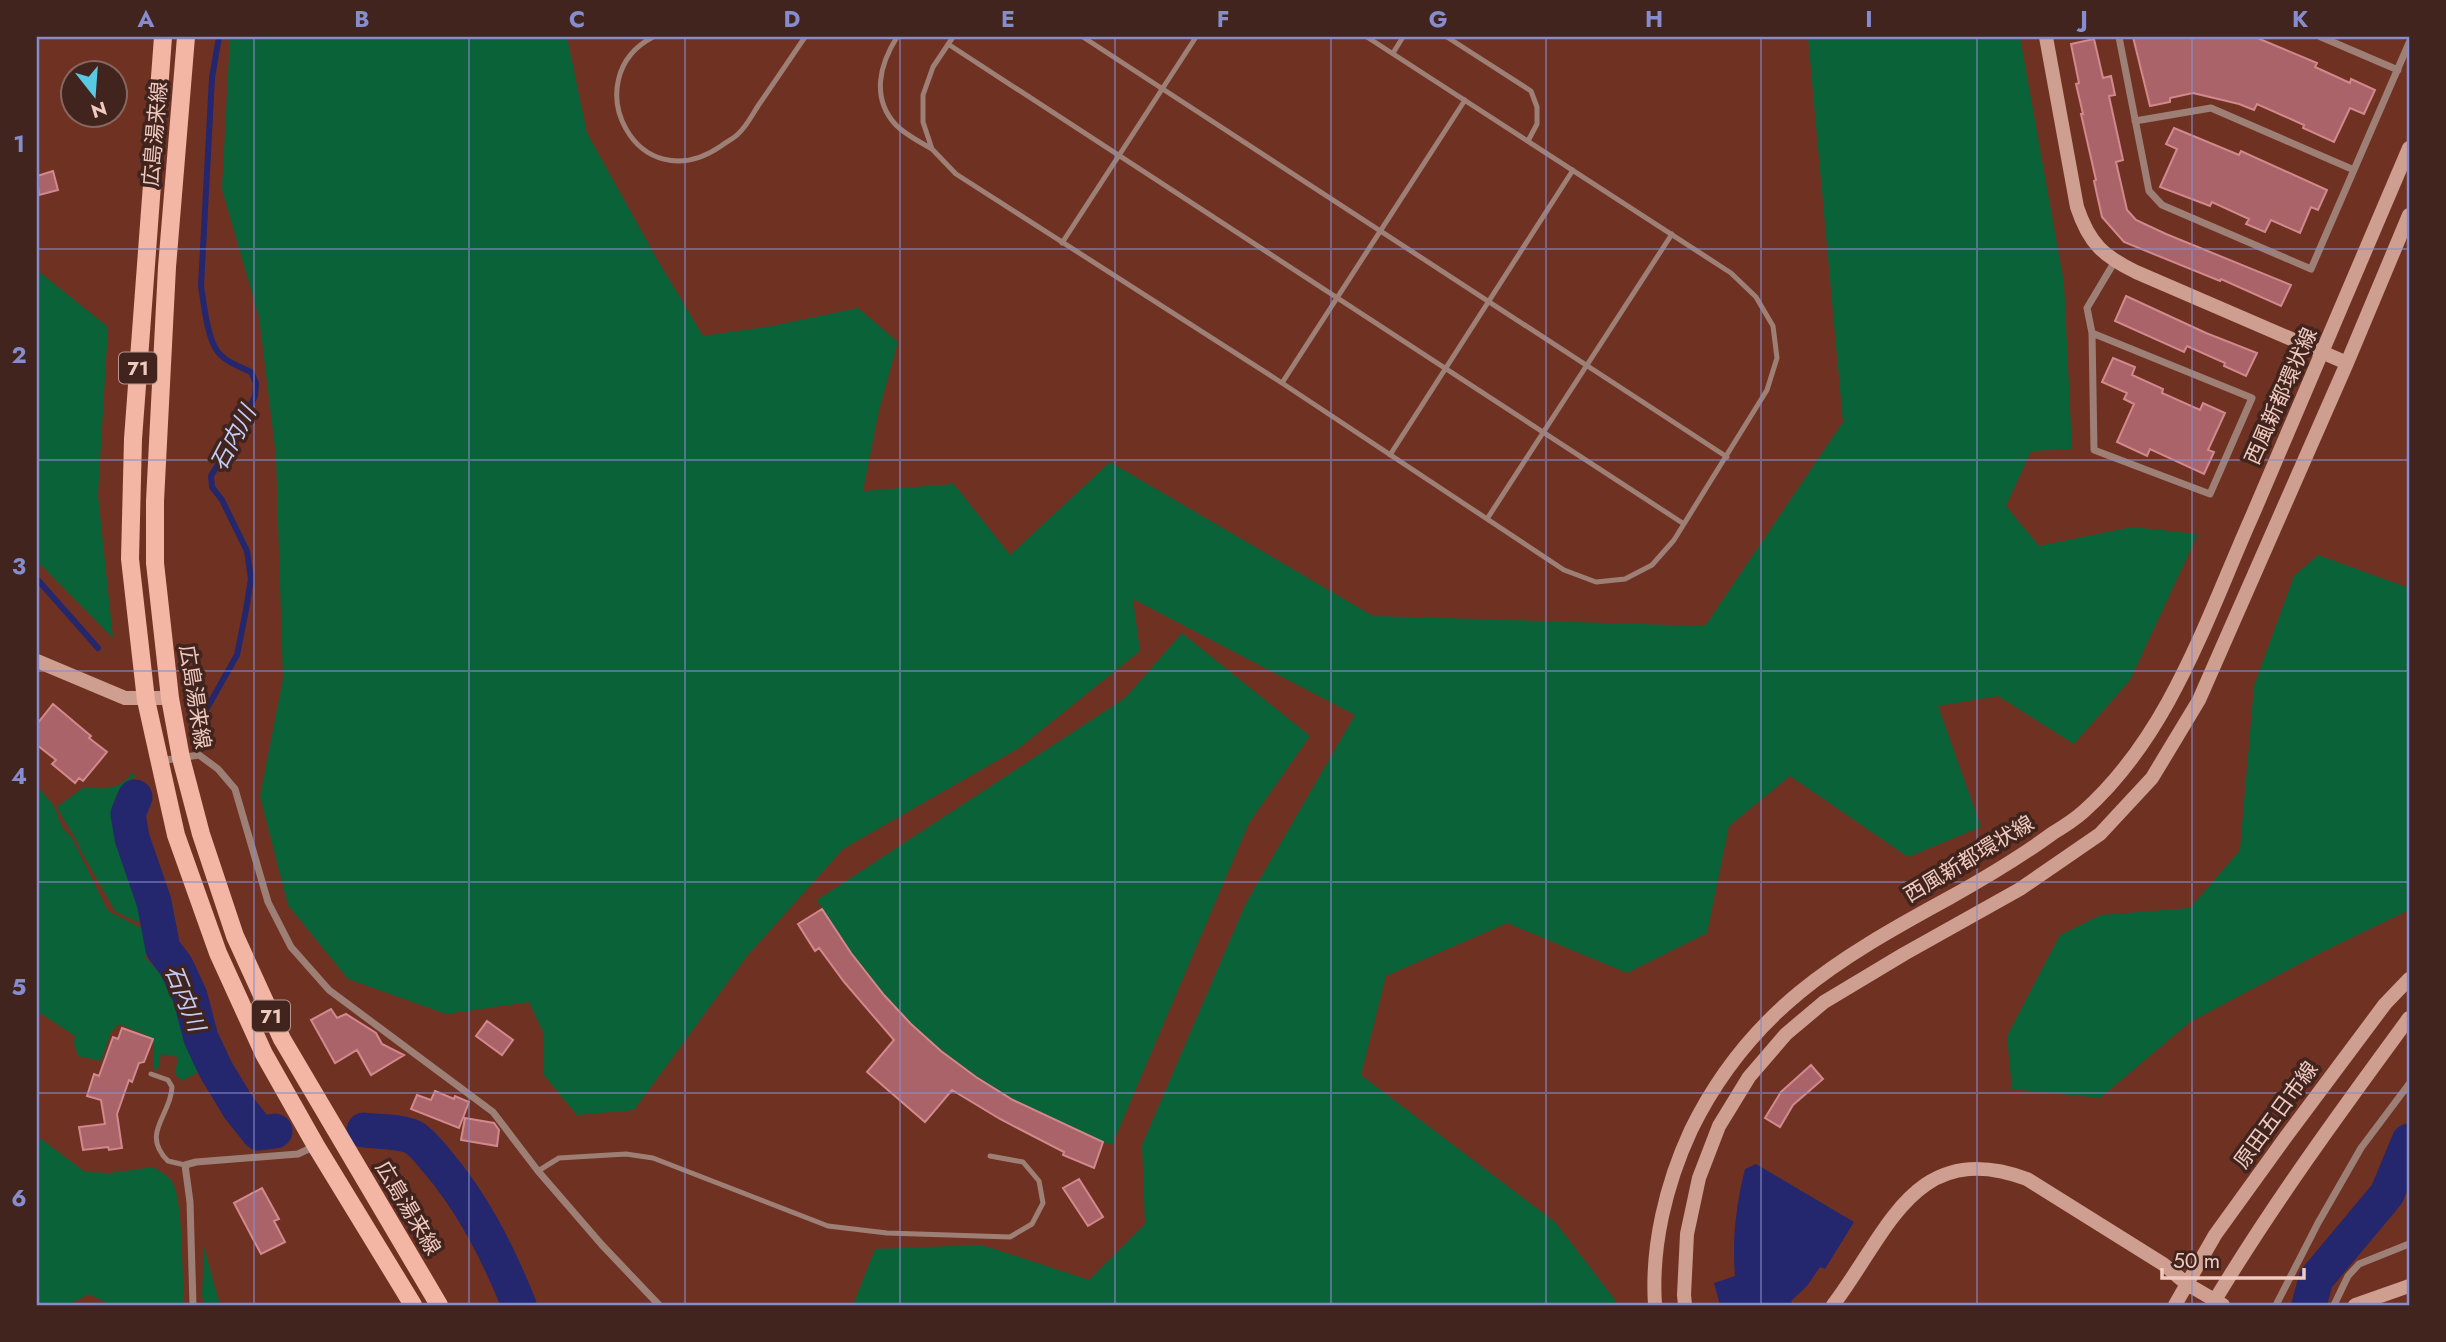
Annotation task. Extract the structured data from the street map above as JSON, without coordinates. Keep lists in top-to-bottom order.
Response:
{
  "streets": {
    "main road": ["広島湯来線", "71"],
    "street": ["西風新都環状線", "原田五日市線"]
  },
  "water": ["石内川"],
  "scale_bar": "50 m",
  "north": "bottom",
  "grid": {
    "columns": [
      "A",
      "B",
      "C",
      "D",
      "E",
      "F",
      "G",
      "H",
      "I",
      "J",
      "K"
    ],
    "rows": [
      "1",
      "2",
      "3",
      "4",
      "5",
      "6"
    ]
  }
}
